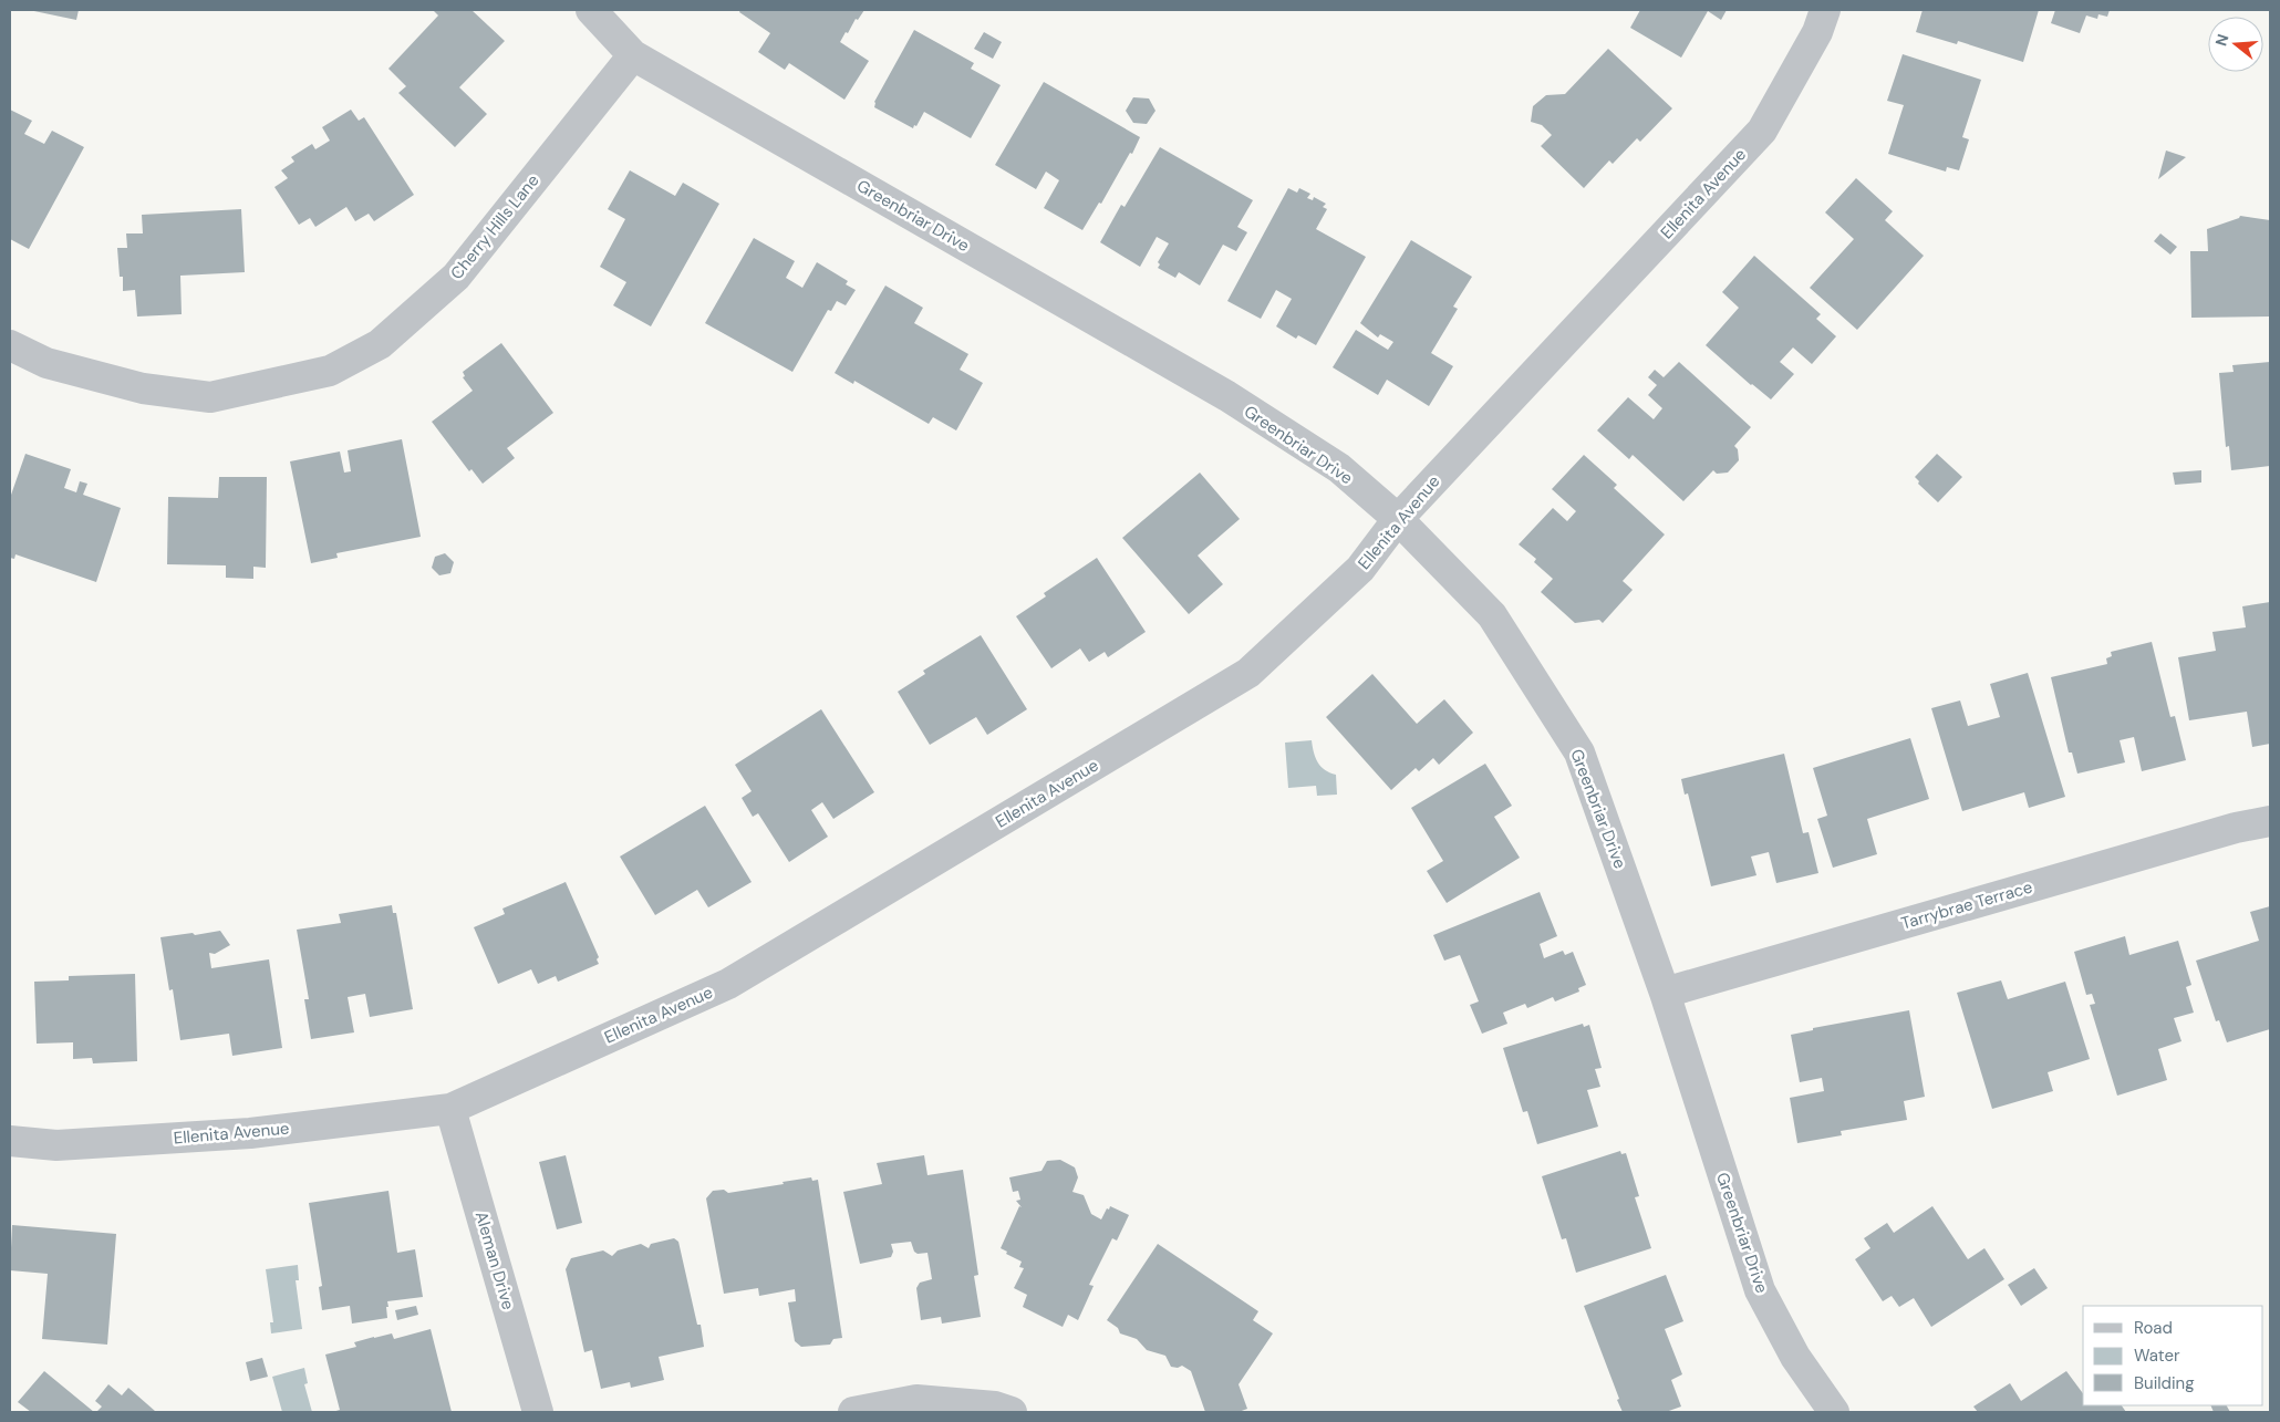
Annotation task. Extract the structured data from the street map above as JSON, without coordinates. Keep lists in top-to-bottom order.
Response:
{
  "streets": {
    "street": [
      "Ellenita Avenue",
      "Greenbriar Drive",
      "Cherry Hills Lane",
      "Tarrybrae Terrace",
      "Aleman Drive"
    ]
  },
  "crossings": [
    ["Ellenita Avenue", "Greenbriar Drive"],
    ["Ellenita Avenue", "Aleman Drive"],
    ["Greenbriar Drive", "Cherry Hills Lane"],
    ["Greenbriar Drive", "Tarrybrae Terrace"]
  ],
  "legend": ["Road", "Water", "Building"],
  "north": "left"
}
